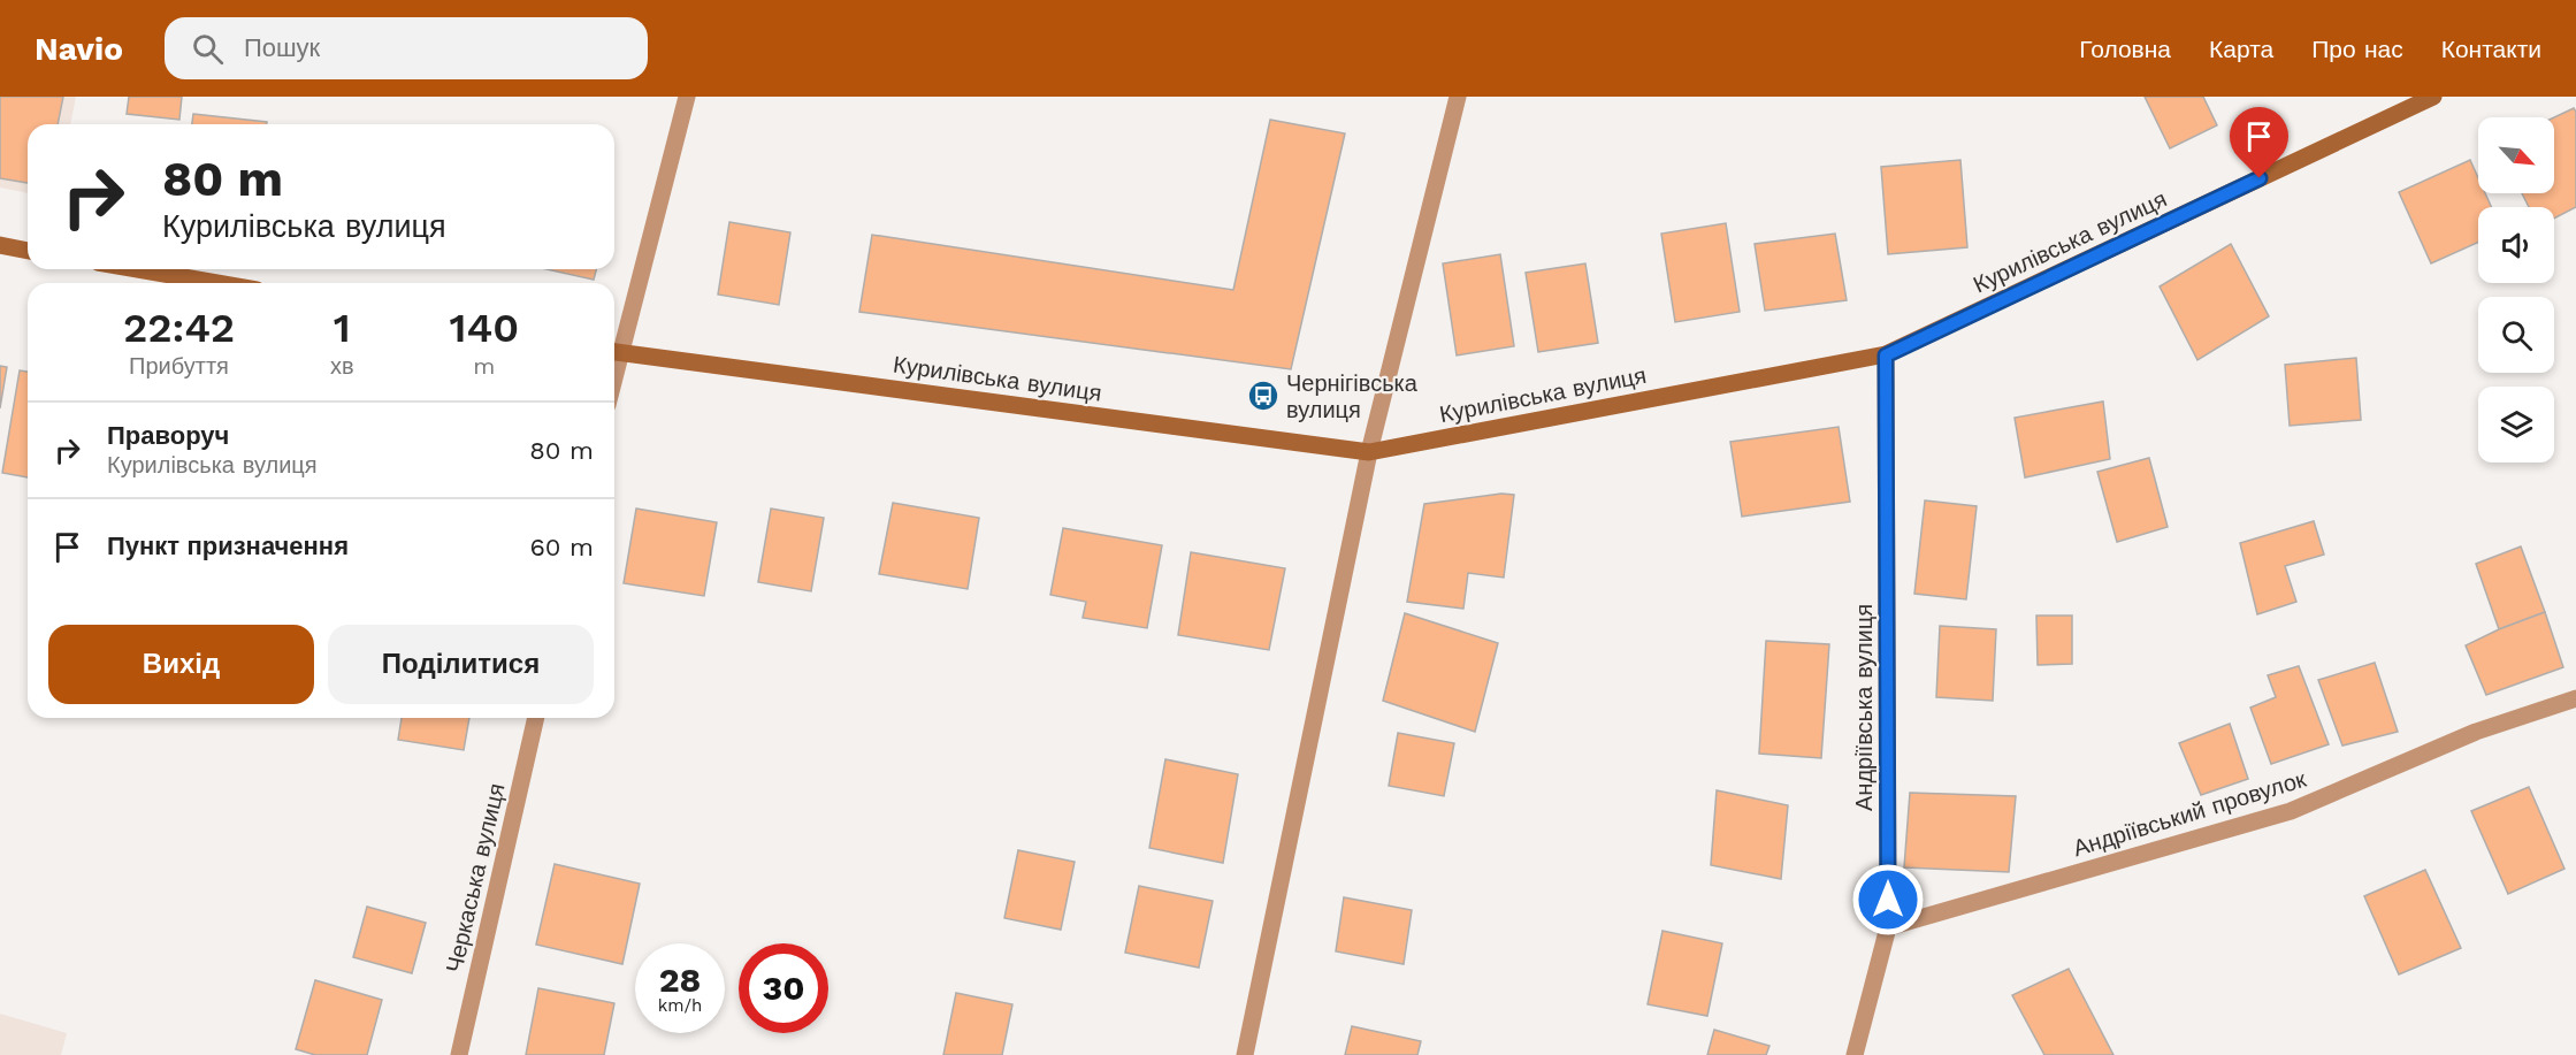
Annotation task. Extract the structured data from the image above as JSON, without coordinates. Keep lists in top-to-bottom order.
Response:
{
  "streets": {
    "main road": ["Курилівська вулиця"],
    "street": ["Андріївська вулиця", "Андріївський провулок", "Черкаська вулиця"]
  },
  "crossings": [
    ["Курилівська вулиця", "Андріївська вулиця"],
    ["Андріївська вулиця", "Андріївський провулок"]
  ],
  "places": {
    "bus stop": ["Чернігівська вулиця"]
  },
  "north": "bottom right",
  "page": {
    "header": "Navio",
    "search": "Пошук",
    "nav": [
      "Головна",
      "Карта",
      "Про нас",
      "Контакти"
    ],
    "turn": ["80 m", "Курилівська вулиця"],
    "eta": [
      "22:42",
      "Прибуття",
      "1",
      "хв",
      "140",
      "m"
    ],
    "list": [
      {
        "name": "Праворуч",
        "note": "Курилівська вулиця",
        "value": "80 m"
      },
      {
        "name": "Пункт призначення",
        "value": "60 m"
      }
    ],
    "buttons": ["Вихід", "Поділитися"],
    "speed": "28 km/h",
    "limit": "30"
  }
}
